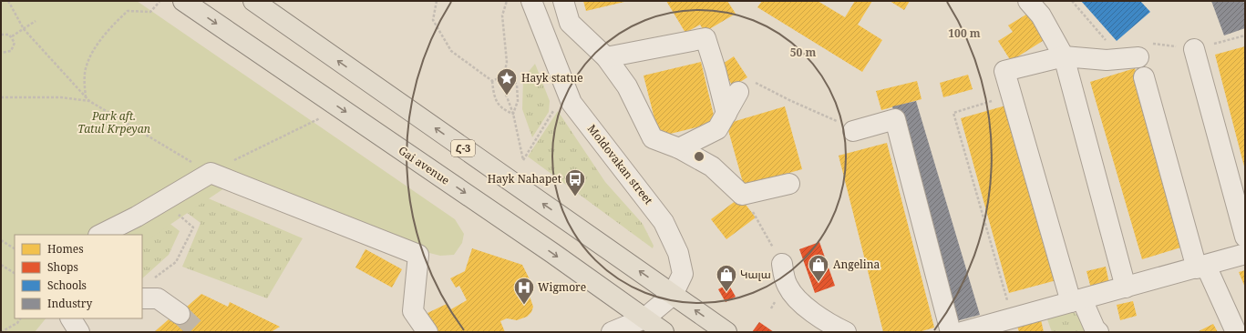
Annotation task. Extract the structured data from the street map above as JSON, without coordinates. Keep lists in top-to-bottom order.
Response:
{
  "streets": {
    "main road": ["Հ-3", "Gai avenue"],
    "street": ["Moldovakan street"]
  },
  "crossings": [
    ["Հ-3", "Moldovakan street"],
    ["Moldovakan street", "Gai avenue"]
  ],
  "parks": ["Park aft. Tatul Krpeyan"],
  "places": {
    "place": ["Hayk statue"],
    "bus stop": ["Hayk Nahapet"],
    "shop": ["Angelina", "Կալա"],
    "hospital": ["Wigmore"]
  },
  "legend": [
    "Homes",
    "Shops",
    "Schools",
    "Industry"
  ],
  "rings": ["100 m", "50 m"]
}
